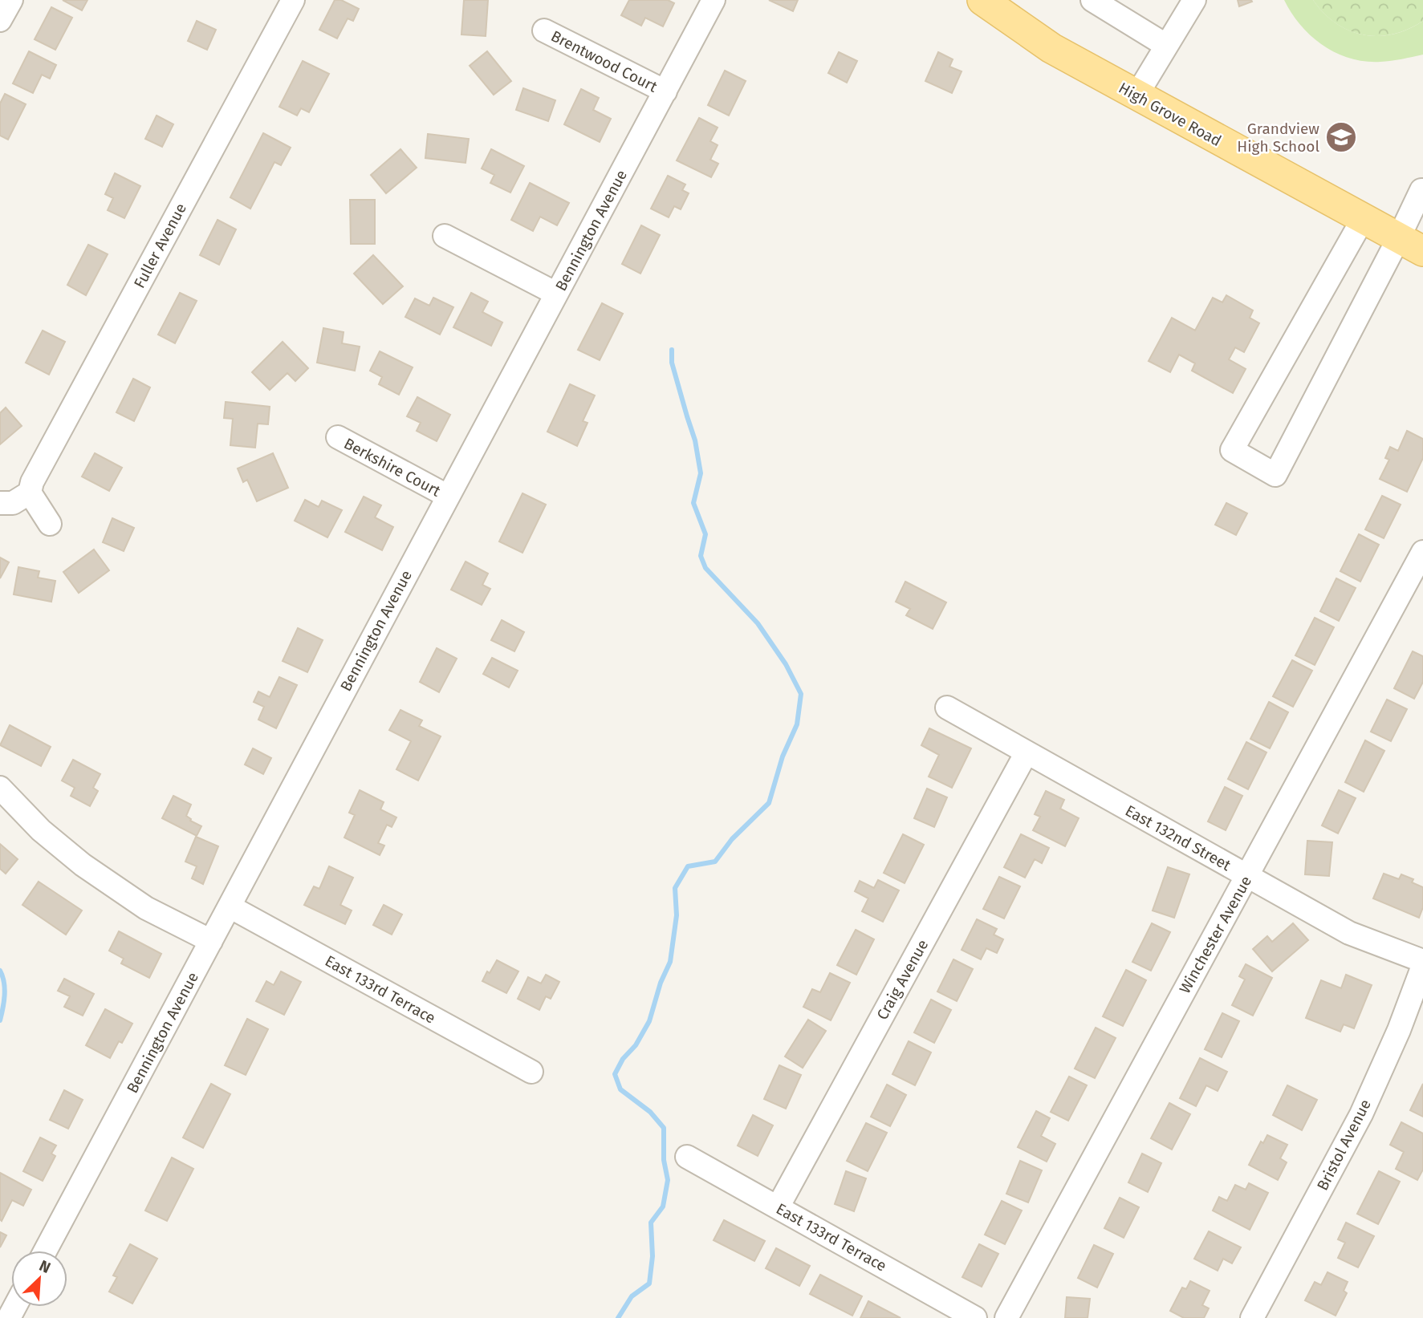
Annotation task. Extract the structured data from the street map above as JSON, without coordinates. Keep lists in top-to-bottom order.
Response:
{
  "streets": {
    "main road": ["High Grove Road"],
    "street": [
      "Brentwood Court",
      "Bennington Avenue",
      "Fuller Avenue",
      "Berkshire Court",
      "East 132nd Street",
      "Winchester Avenue",
      "Craig Avenue",
      "East 133rd Terrace",
      "Bristol Avenue"
    ]
  },
  "crossings": [
    ["Brentwood Court", "Bennington Avenue"],
    ["Bennington Avenue", "Berkshire Court"],
    ["Bennington Avenue", "East 133rd Terrace"],
    ["East 132nd Street", "Winchester Avenue"],
    ["East 132nd Street", "Craig Avenue"],
    ["Craig Avenue", "East 133rd Terrace"]
  ],
  "places": {
    "school or university": ["Grandview High School"]
  },
  "north": "top right"
}
